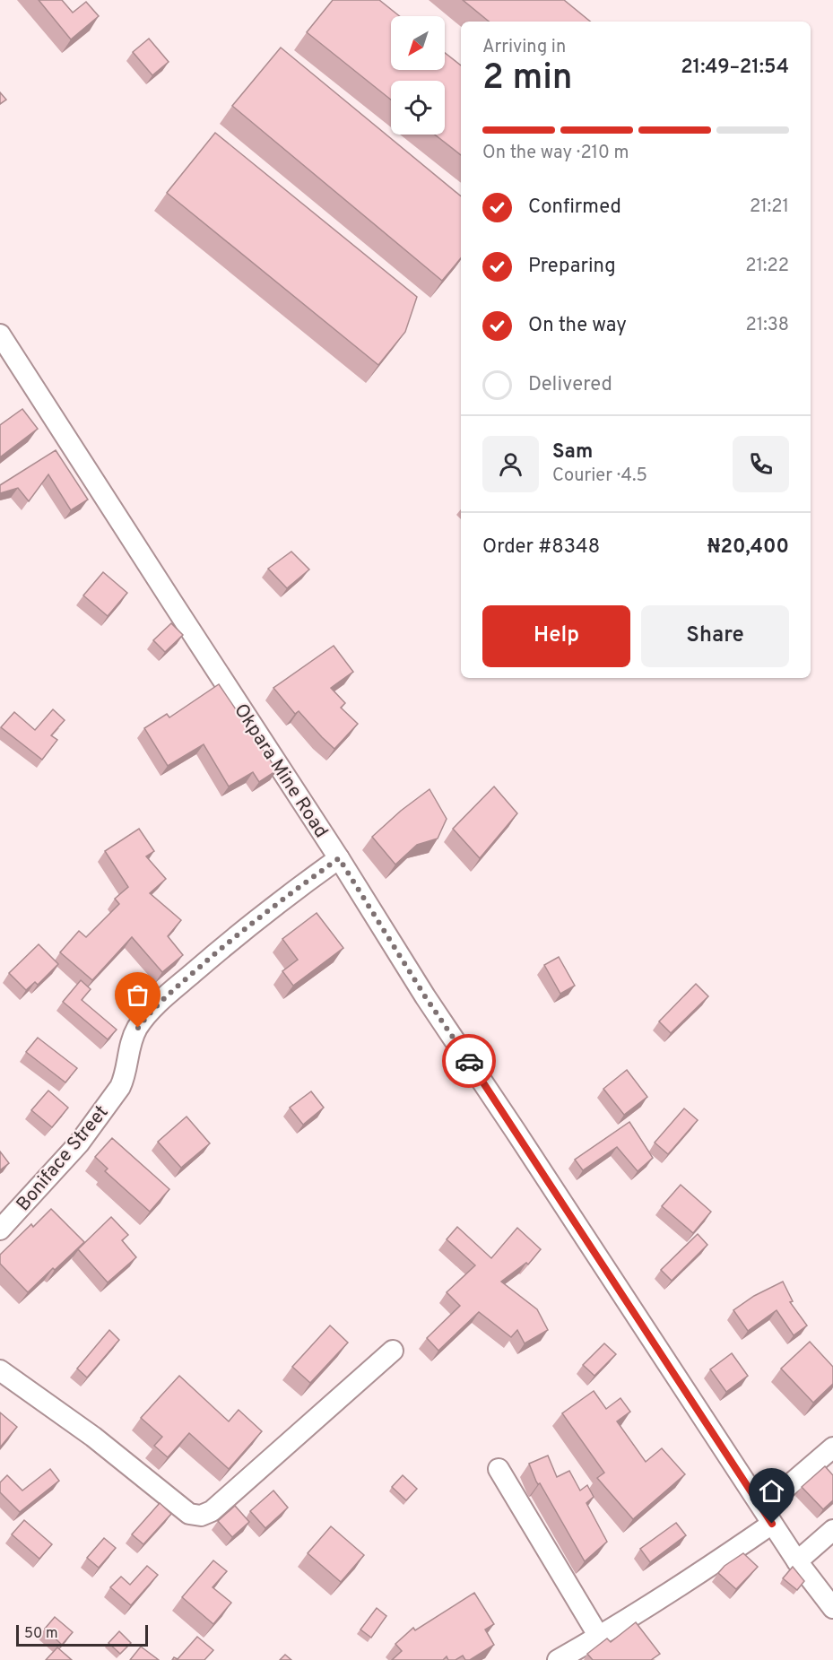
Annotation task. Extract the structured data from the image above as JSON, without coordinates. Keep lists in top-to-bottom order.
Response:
{
  "streets": {
    "street": ["Okpara Mine Road", "Boniface Street"]
  },
  "crossings": [
    ["Okpara Mine Road", "Boniface Street"]
  ],
  "scale_bar": "50 m",
  "north": "bottom left",
  "page": {
    "heading": ["2 min", "Arriving in", "21:49–21:54"],
    "panel": [
      "Sam",
      "Courier · 4.5",
      "Order #8348",
      "₦20,400"
    ],
    "bar": "On the way · 210 m",
    "list": [
      ["Confirmed", "21:21"],
      ["Preparing", "21:22"],
      ["On the way", "21:38"],
      "Delivered"
    ],
    "buttons": ["Help", "Share"],
    "scale": "50 m"
  }
}
